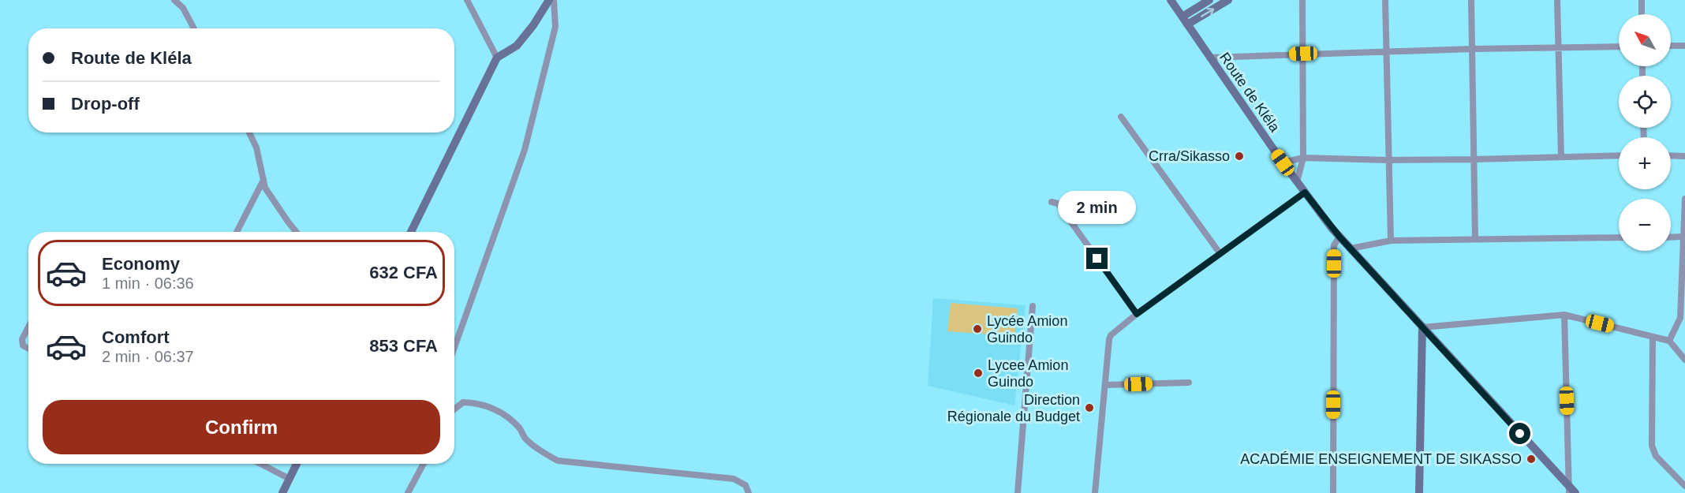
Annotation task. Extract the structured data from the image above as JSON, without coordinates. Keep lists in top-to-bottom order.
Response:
{
  "streets": {
    "main road": ["Route de Kléla"]
  },
  "places": [
    "Crra/Sikasso",
    "Lycée Amion Guindo",
    "Lycee Amion Guindo",
    "Direction Régionale du Budget",
    "ACADÉMIE ENSEIGNEMENT DE SIKASSO"
  ],
  "north": "top left",
  "page": {
    "map_buttons": ["+", "−"],
    "banner": ["Route de Kléla", "Drop-off"],
    "bubble": "2 min",
    "list": [
      {
        "name": "Economy",
        "note": "1 min · 06:36",
        "value": "632 CFA"
      },
      {
        "name": "Comfort",
        "note": "2 min · 06:37",
        "value": "853 CFA"
      }
    ],
    "buttons": "Confirm"
  }
}
